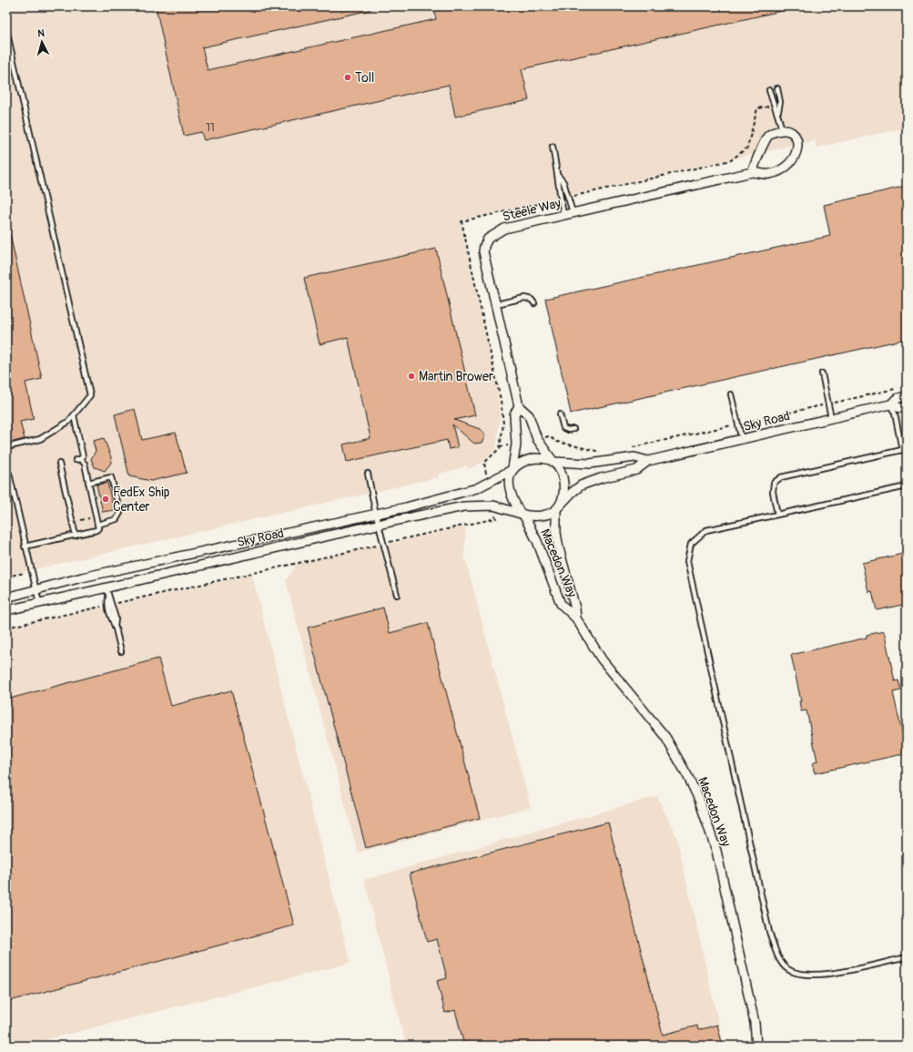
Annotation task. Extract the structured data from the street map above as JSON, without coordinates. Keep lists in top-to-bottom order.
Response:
{
  "streets": {
    "street": ["Steele Way", "Sky Road", "Macedon Way"]
  },
  "crossings": [
    ["Steele Way", "Sky Road"],
    ["Steele Way", "Macedon Way"],
    ["Sky Road", "Macedon Way"]
  ],
  "places": ["Toll", "Martin Brower", "FedEx Ship Center"],
  "house_numbers": ["11"],
  "north": "top"
}
